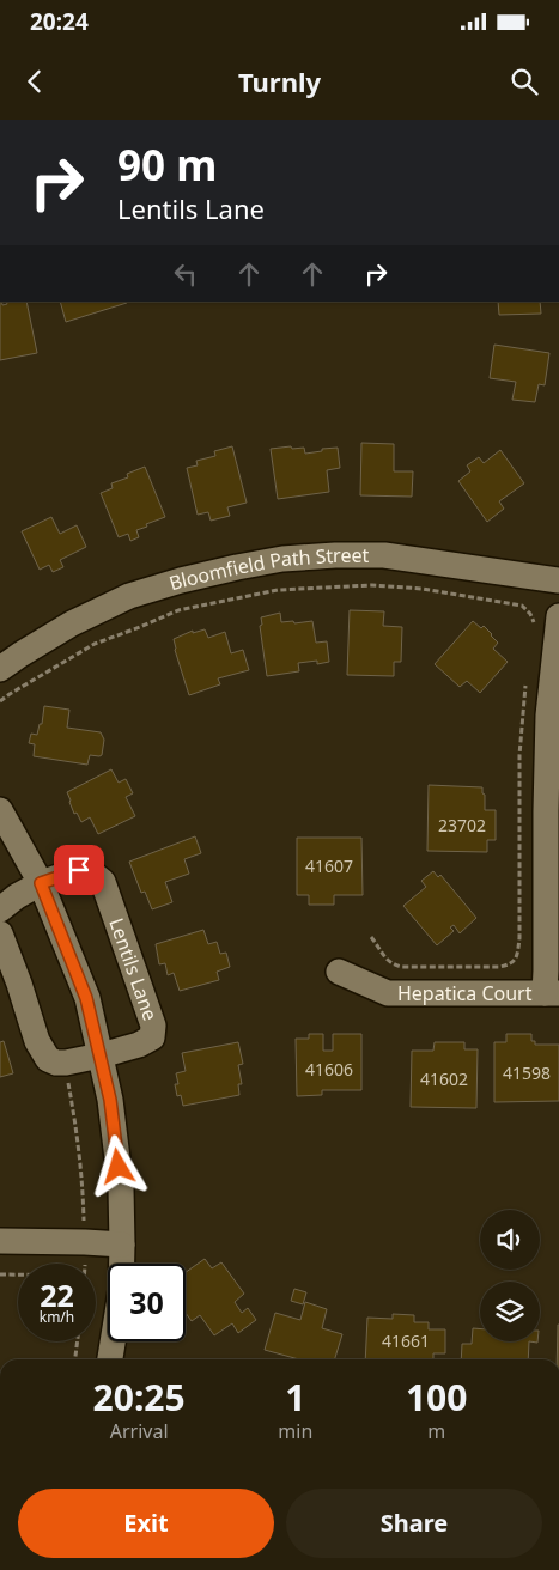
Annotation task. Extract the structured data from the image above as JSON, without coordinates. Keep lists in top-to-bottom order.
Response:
{
  "streets": {
    "street": ["Bloomfield Path Street", "Lentils Lane", "Hepatica Court"]
  },
  "house_numbers": [
    "23702",
    "41607",
    "41606",
    "41598",
    "41602",
    "41661"
  ],
  "page": {
    "status": "20:24",
    "header": "Turnly",
    "turn": ["90 m", "Lentils Lane"],
    "speed": "22 km/h",
    "limit": "30",
    "eta": [
      "20:25",
      "Arrival",
      "1",
      "min",
      "100",
      "m"
    ],
    "buttons": ["Exit", "Share"]
  }
}
